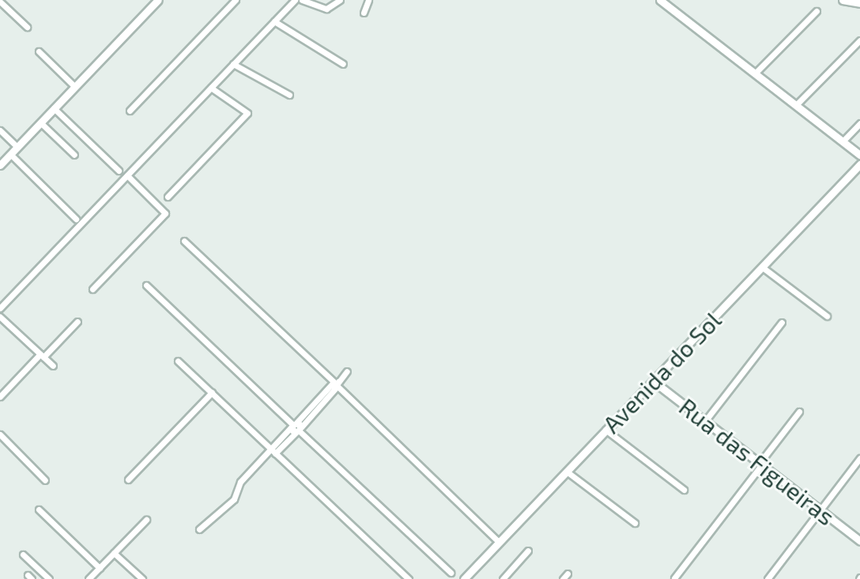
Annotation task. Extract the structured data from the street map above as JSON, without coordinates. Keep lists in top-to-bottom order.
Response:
{
  "streets": {
    "street": ["Avenida do Sol", "Rua das Figueiras"]
  },
  "crossings": [
    ["Avenida do Sol", "Rua das Figueiras"]
  ]
}
